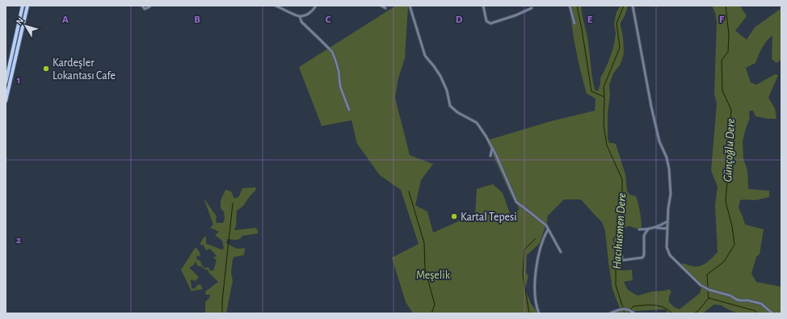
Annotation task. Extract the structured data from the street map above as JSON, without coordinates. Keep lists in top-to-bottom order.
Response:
{
  "water": ["Günçoğlu Dere", "Hacıhüsmen Dere"],
  "parks": ["Meşelik"],
  "places": ["Kardeşler Lokantası Cafe", "Kartal Tepesi"],
  "north": "top left",
  "grid": {
    "columns": [
      "A",
      "B",
      "C",
      "D",
      "E",
      "F"
    ],
    "rows": ["1", "2"]
  }
}
